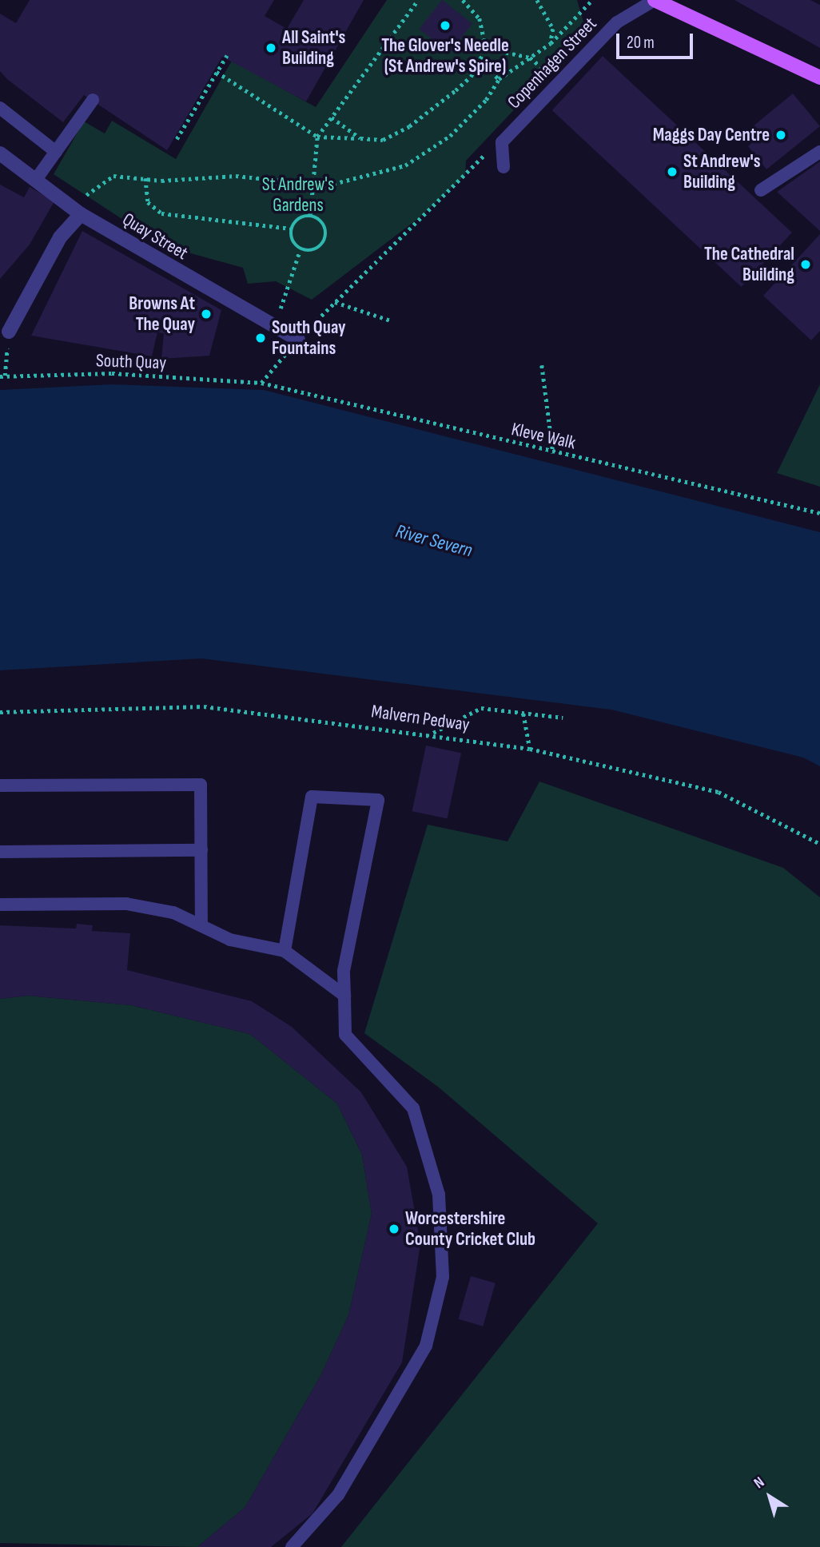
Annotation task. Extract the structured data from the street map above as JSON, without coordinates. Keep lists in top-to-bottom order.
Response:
{
  "streets": {
    "street": ["Quay Street"],
    "lane": ["Copenhagen Street"],
    "path": ["South Quay", "Kleve Walk", "Malvern Pedway"]
  },
  "crossings": [
    ["South Quay", "Kleve Walk"]
  ],
  "water": ["River Severn"],
  "parks": ["St Andrew's Gardens"],
  "places": [
    "The Glover's Needle (St Andrew's Spire)",
    "All Saint's Building",
    "Maggs Day Centre",
    "St Andrew's Building",
    "The Cathedral Building",
    "Browns At The Quay",
    "South Quay Fountains",
    "Worcestershire County Cricket Club"
  ],
  "scale_bar": "20 m",
  "north": "top left"
}
